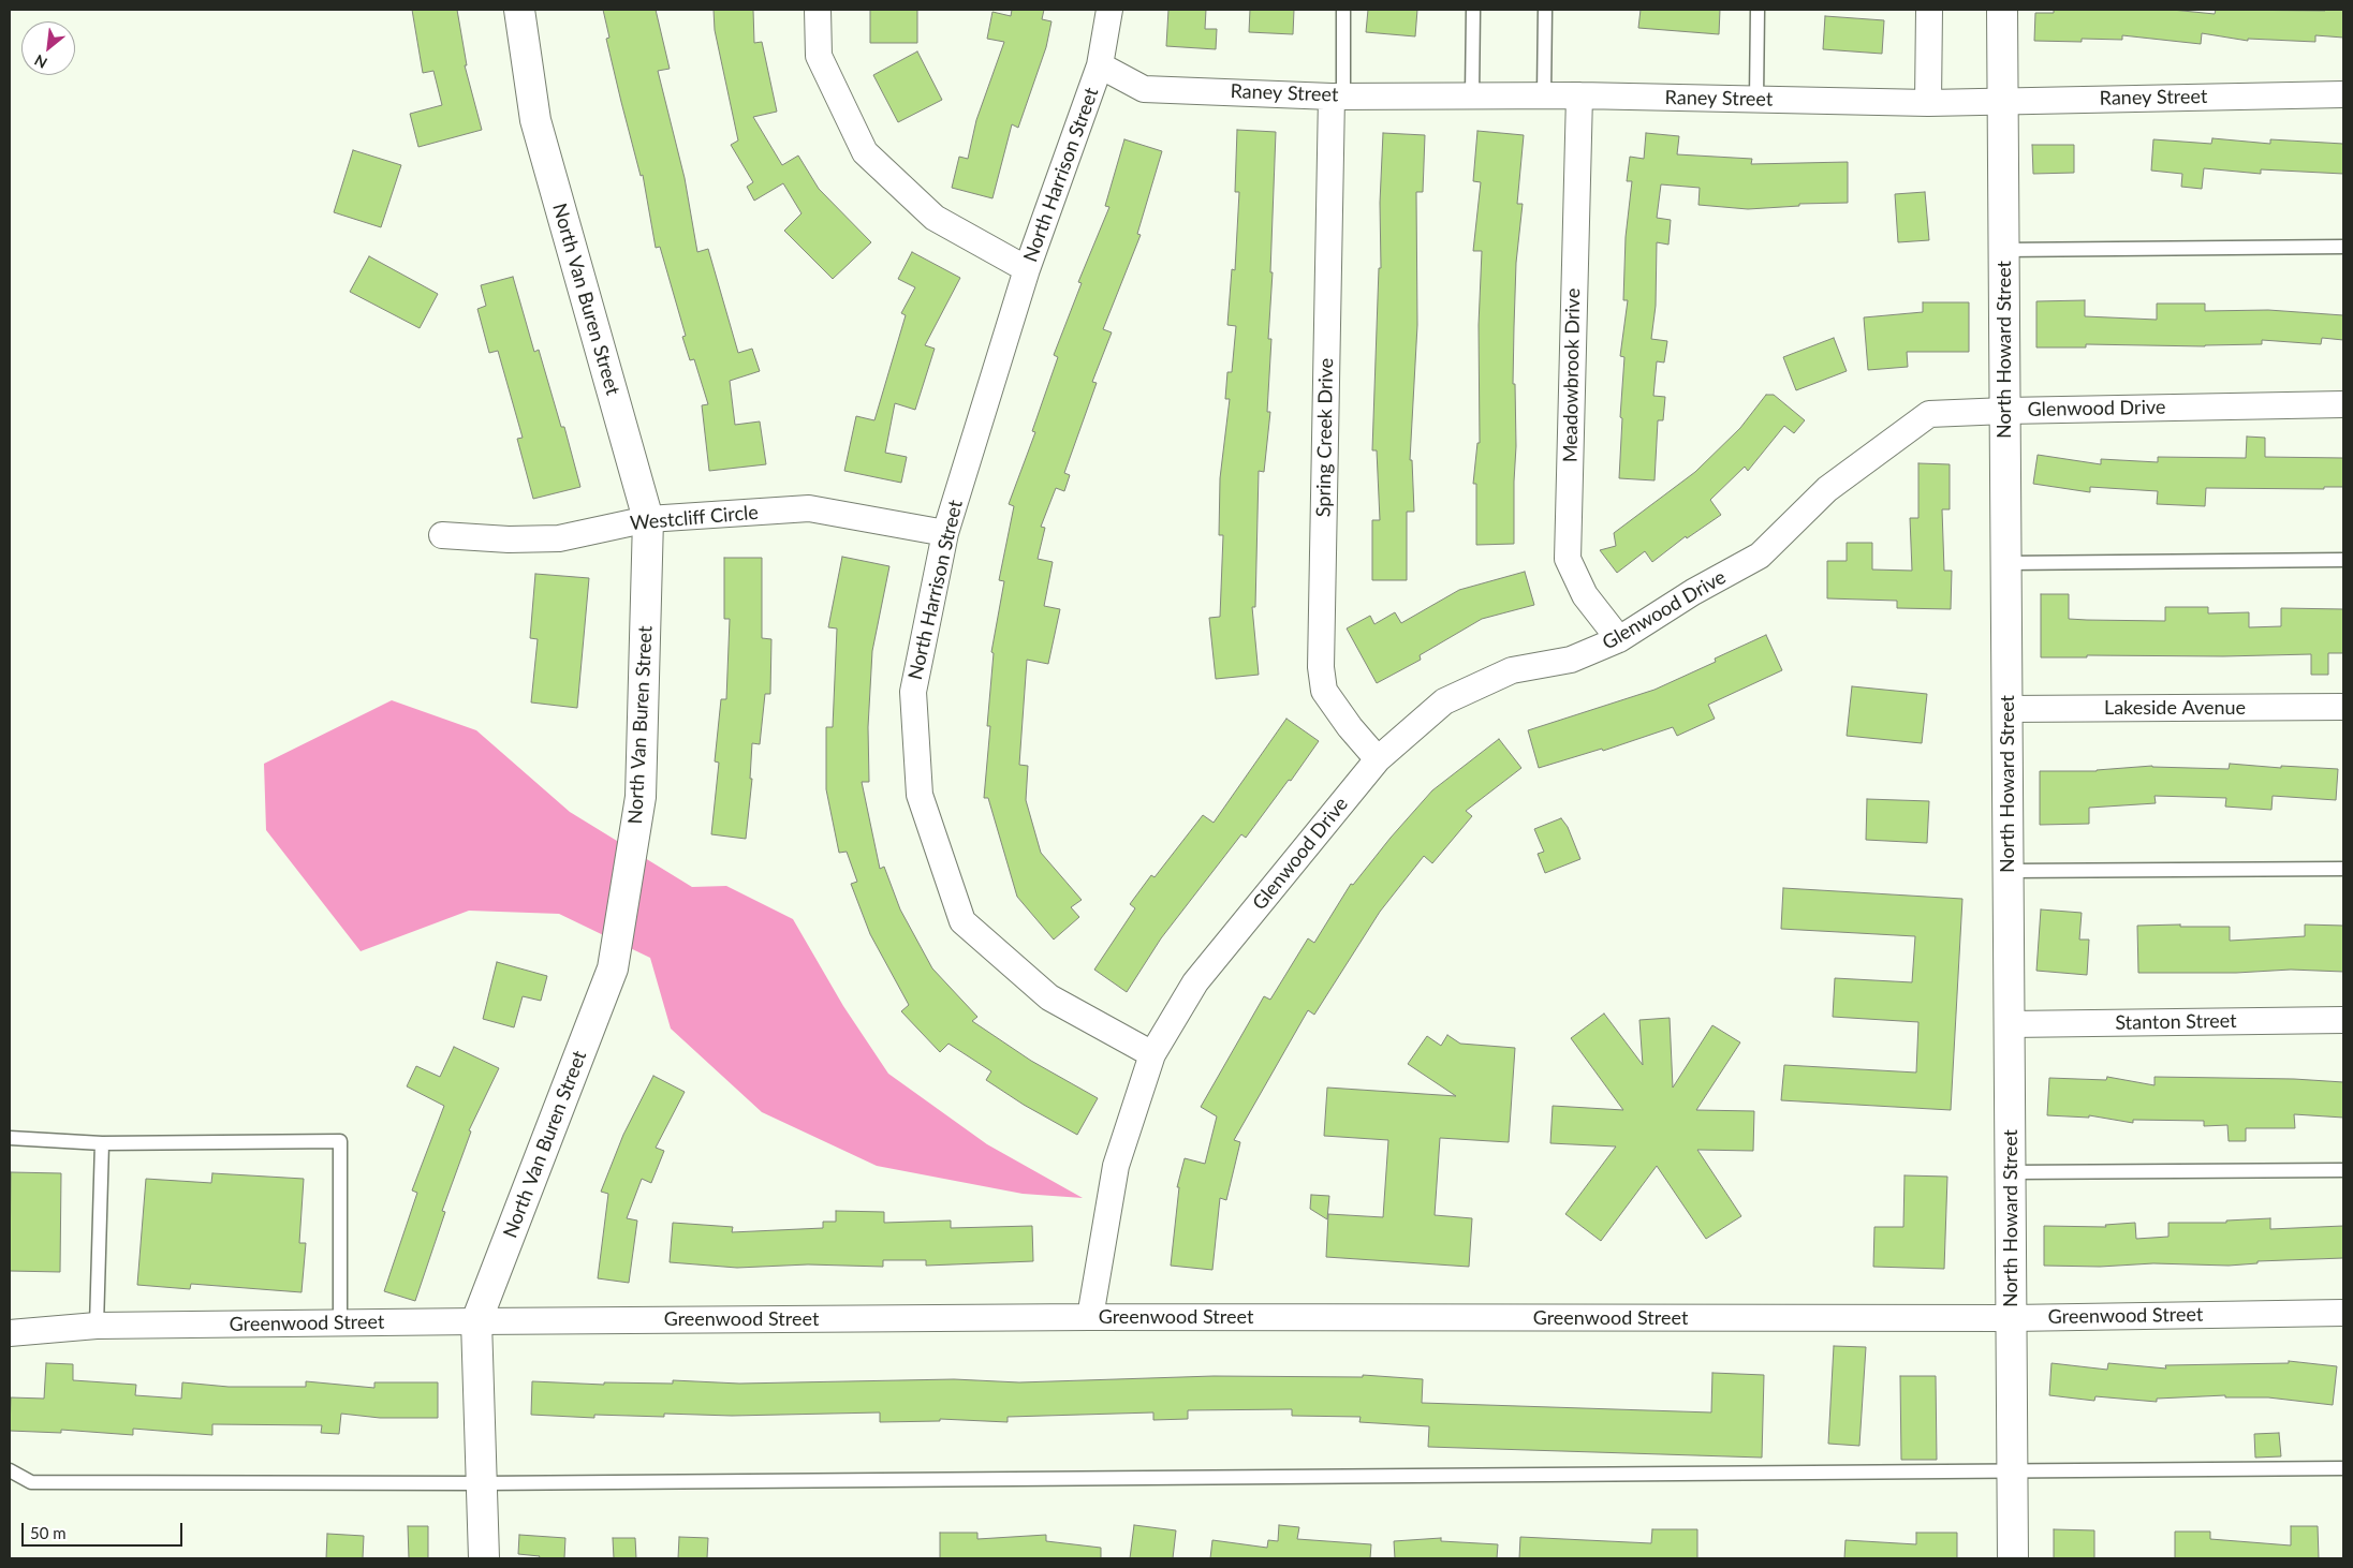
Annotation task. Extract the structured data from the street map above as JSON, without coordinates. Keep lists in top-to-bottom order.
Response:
{
  "streets": {
    "street": [
      "Raney Street",
      "North Harrison Street",
      "North Van Buren Street",
      "North Howard Street",
      "Meadowbrook Drive",
      "Glenwood Drive",
      "Spring Creek Drive",
      "Westcliff Circle",
      "Lakeside Avenue",
      "Stanton Street",
      "Greenwood Street"
    ]
  },
  "crossings": [
    ["Raney Street", "North Harrison Street"],
    ["Raney Street", "North Howard Street"],
    ["Raney Street", "Meadowbrook Drive"],
    ["Raney Street", "Spring Creek Drive"],
    ["North Harrison Street", "Glenwood Drive"],
    ["North Harrison Street", "Westcliff Circle"],
    ["North Van Buren Street", "Westcliff Circle"],
    ["North Van Buren Street", "Greenwood Street"],
    ["North Howard Street", "Glenwood Drive"],
    ["North Howard Street", "Lakeside Avenue"],
    ["North Howard Street", "Stanton Street"],
    ["North Howard Street", "Greenwood Street"],
    ["Meadowbrook Drive", "Glenwood Drive"],
    ["Glenwood Drive", "Spring Creek Drive"],
    ["Glenwood Drive", "Greenwood Street"]
  ],
  "scale_bar": "50 m",
  "north": "bottom left"
}
